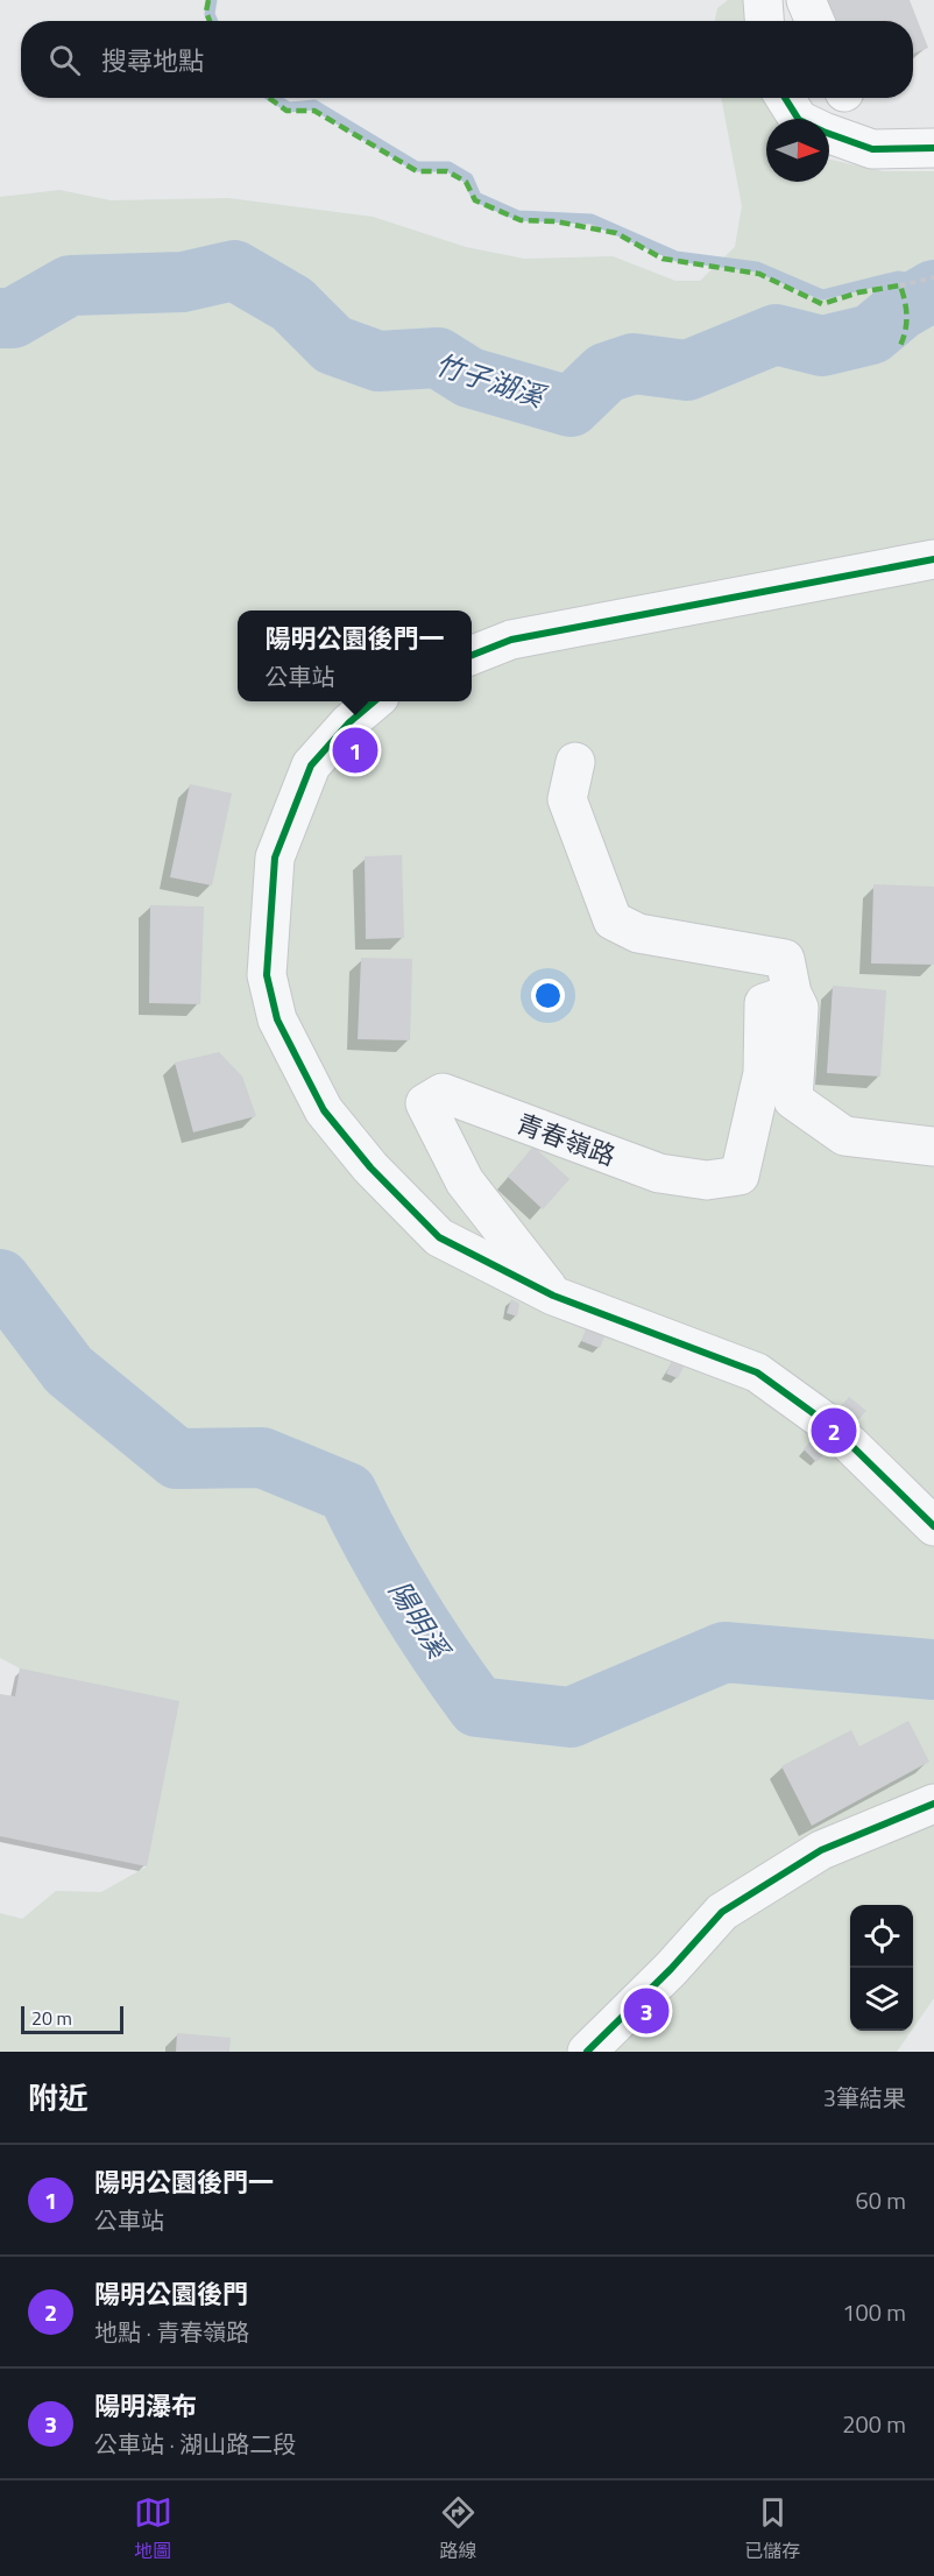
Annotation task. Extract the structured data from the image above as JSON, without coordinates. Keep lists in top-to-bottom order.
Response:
{
  "streets": {
    "street": ["青春嶺路"]
  },
  "water": ["竹子湖溪", "陽明溪"],
  "scale_bar": "20 m",
  "north": "right",
  "page": {
    "search": "搜尋地點",
    "popup": ["陽明公園後門一", "公車站"],
    "pins": ["1", "2", "3"],
    "scale": "20 m",
    "heading": ["附近", "3筆結果"],
    "list": [
      {
        "mark": "1",
        "name": "陽明公園後門一",
        "note": "公車站",
        "value": "60 m"
      },
      {
        "mark": "2",
        "name": "陽明公園後門",
        "note": "地點 · 青春嶺路",
        "value": "100 m"
      },
      {
        "mark": "3",
        "name": "陽明瀑布",
        "note": "公車站 · 湖山路二段",
        "value": "200 m"
      }
    ],
    "nav": ["地圖", "路線", "已儲存"]
  }
}
